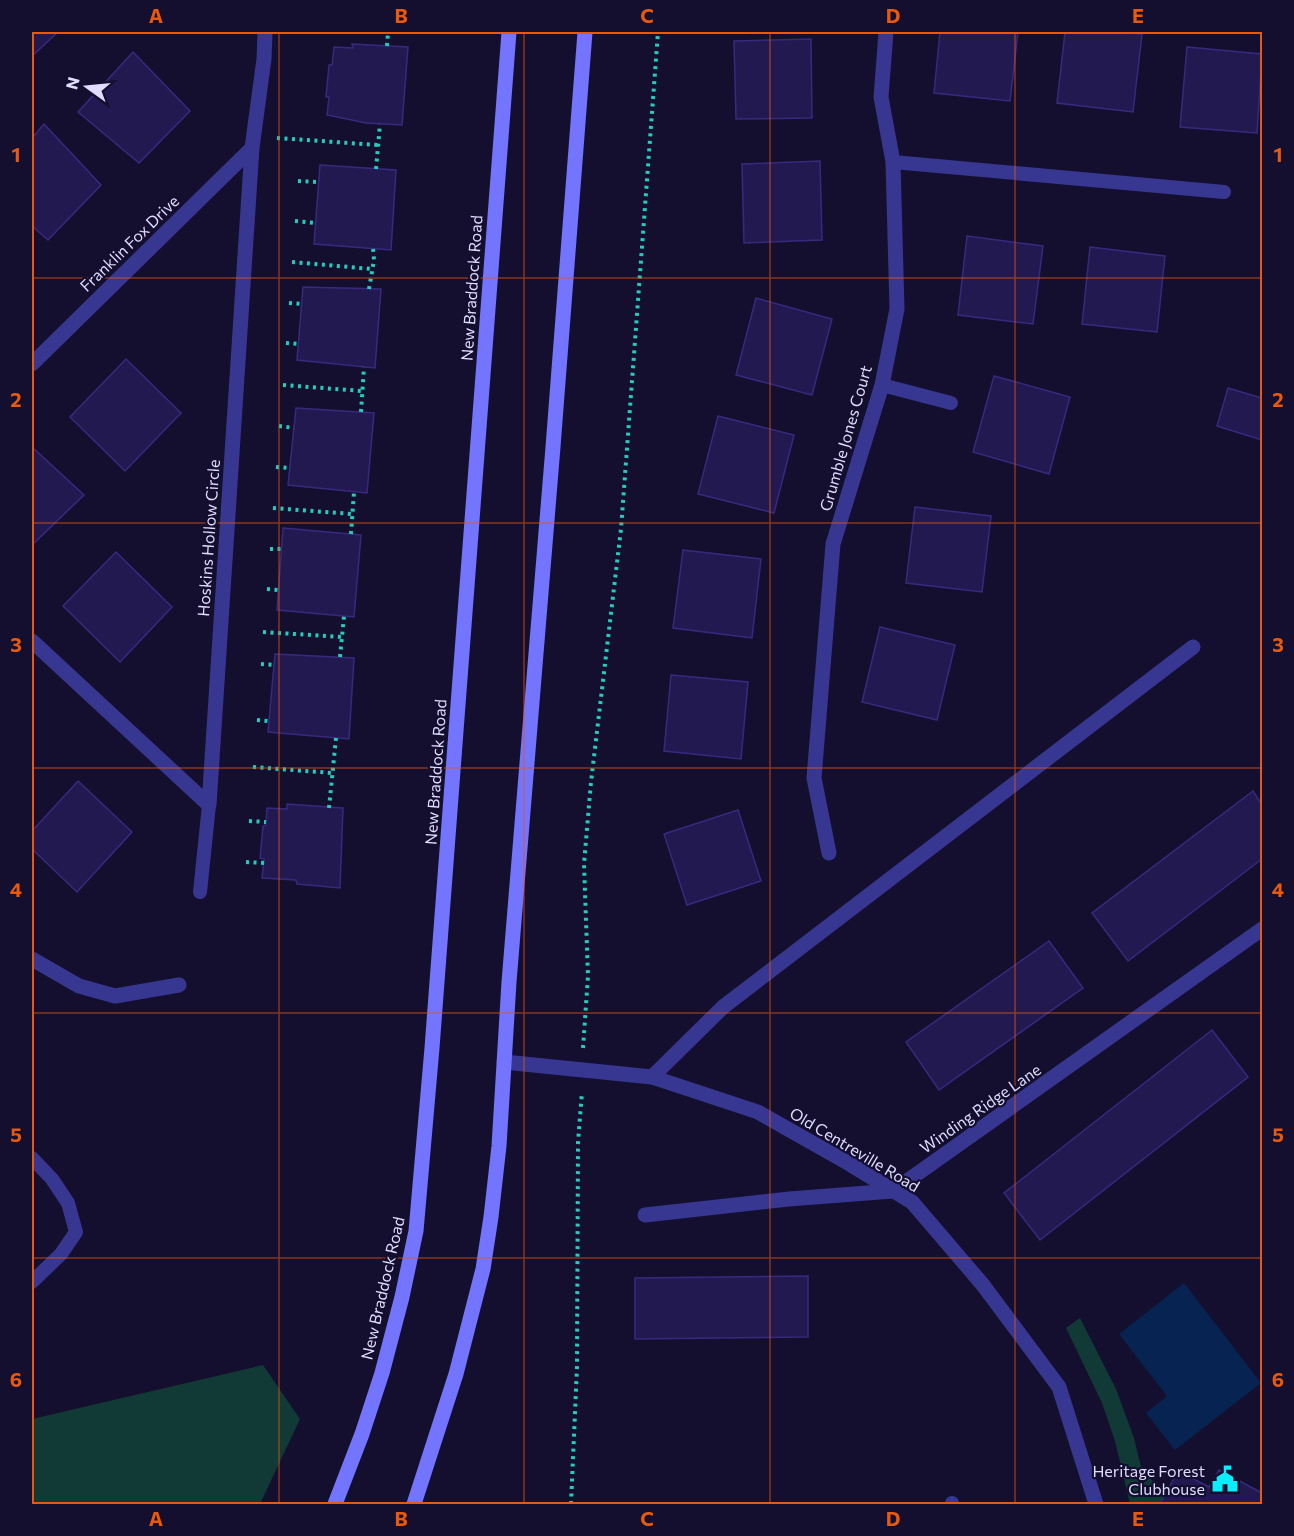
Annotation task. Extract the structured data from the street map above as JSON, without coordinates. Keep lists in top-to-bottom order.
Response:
{
  "streets": {
    "main road": ["New Braddock Road"],
    "street": [
      "Franklin Fox Drive",
      "Grumble Jones Court",
      "Hoskins Hollow Circle",
      "Winding Ridge Lane",
      "Old Centreville Road"
    ]
  },
  "crossings": [
    ["Franklin Fox Drive", "Hoskins Hollow Circle"],
    ["Winding Ridge Lane", "Old Centreville Road"]
  ],
  "places": {
    "public building": ["Heritage Forest Clubhouse"]
  },
  "north": "left",
  "grid": {
    "columns": [
      "A",
      "B",
      "C",
      "D",
      "E"
    ],
    "rows": [
      "1",
      "2",
      "3",
      "4",
      "5",
      "6"
    ]
  }
}
